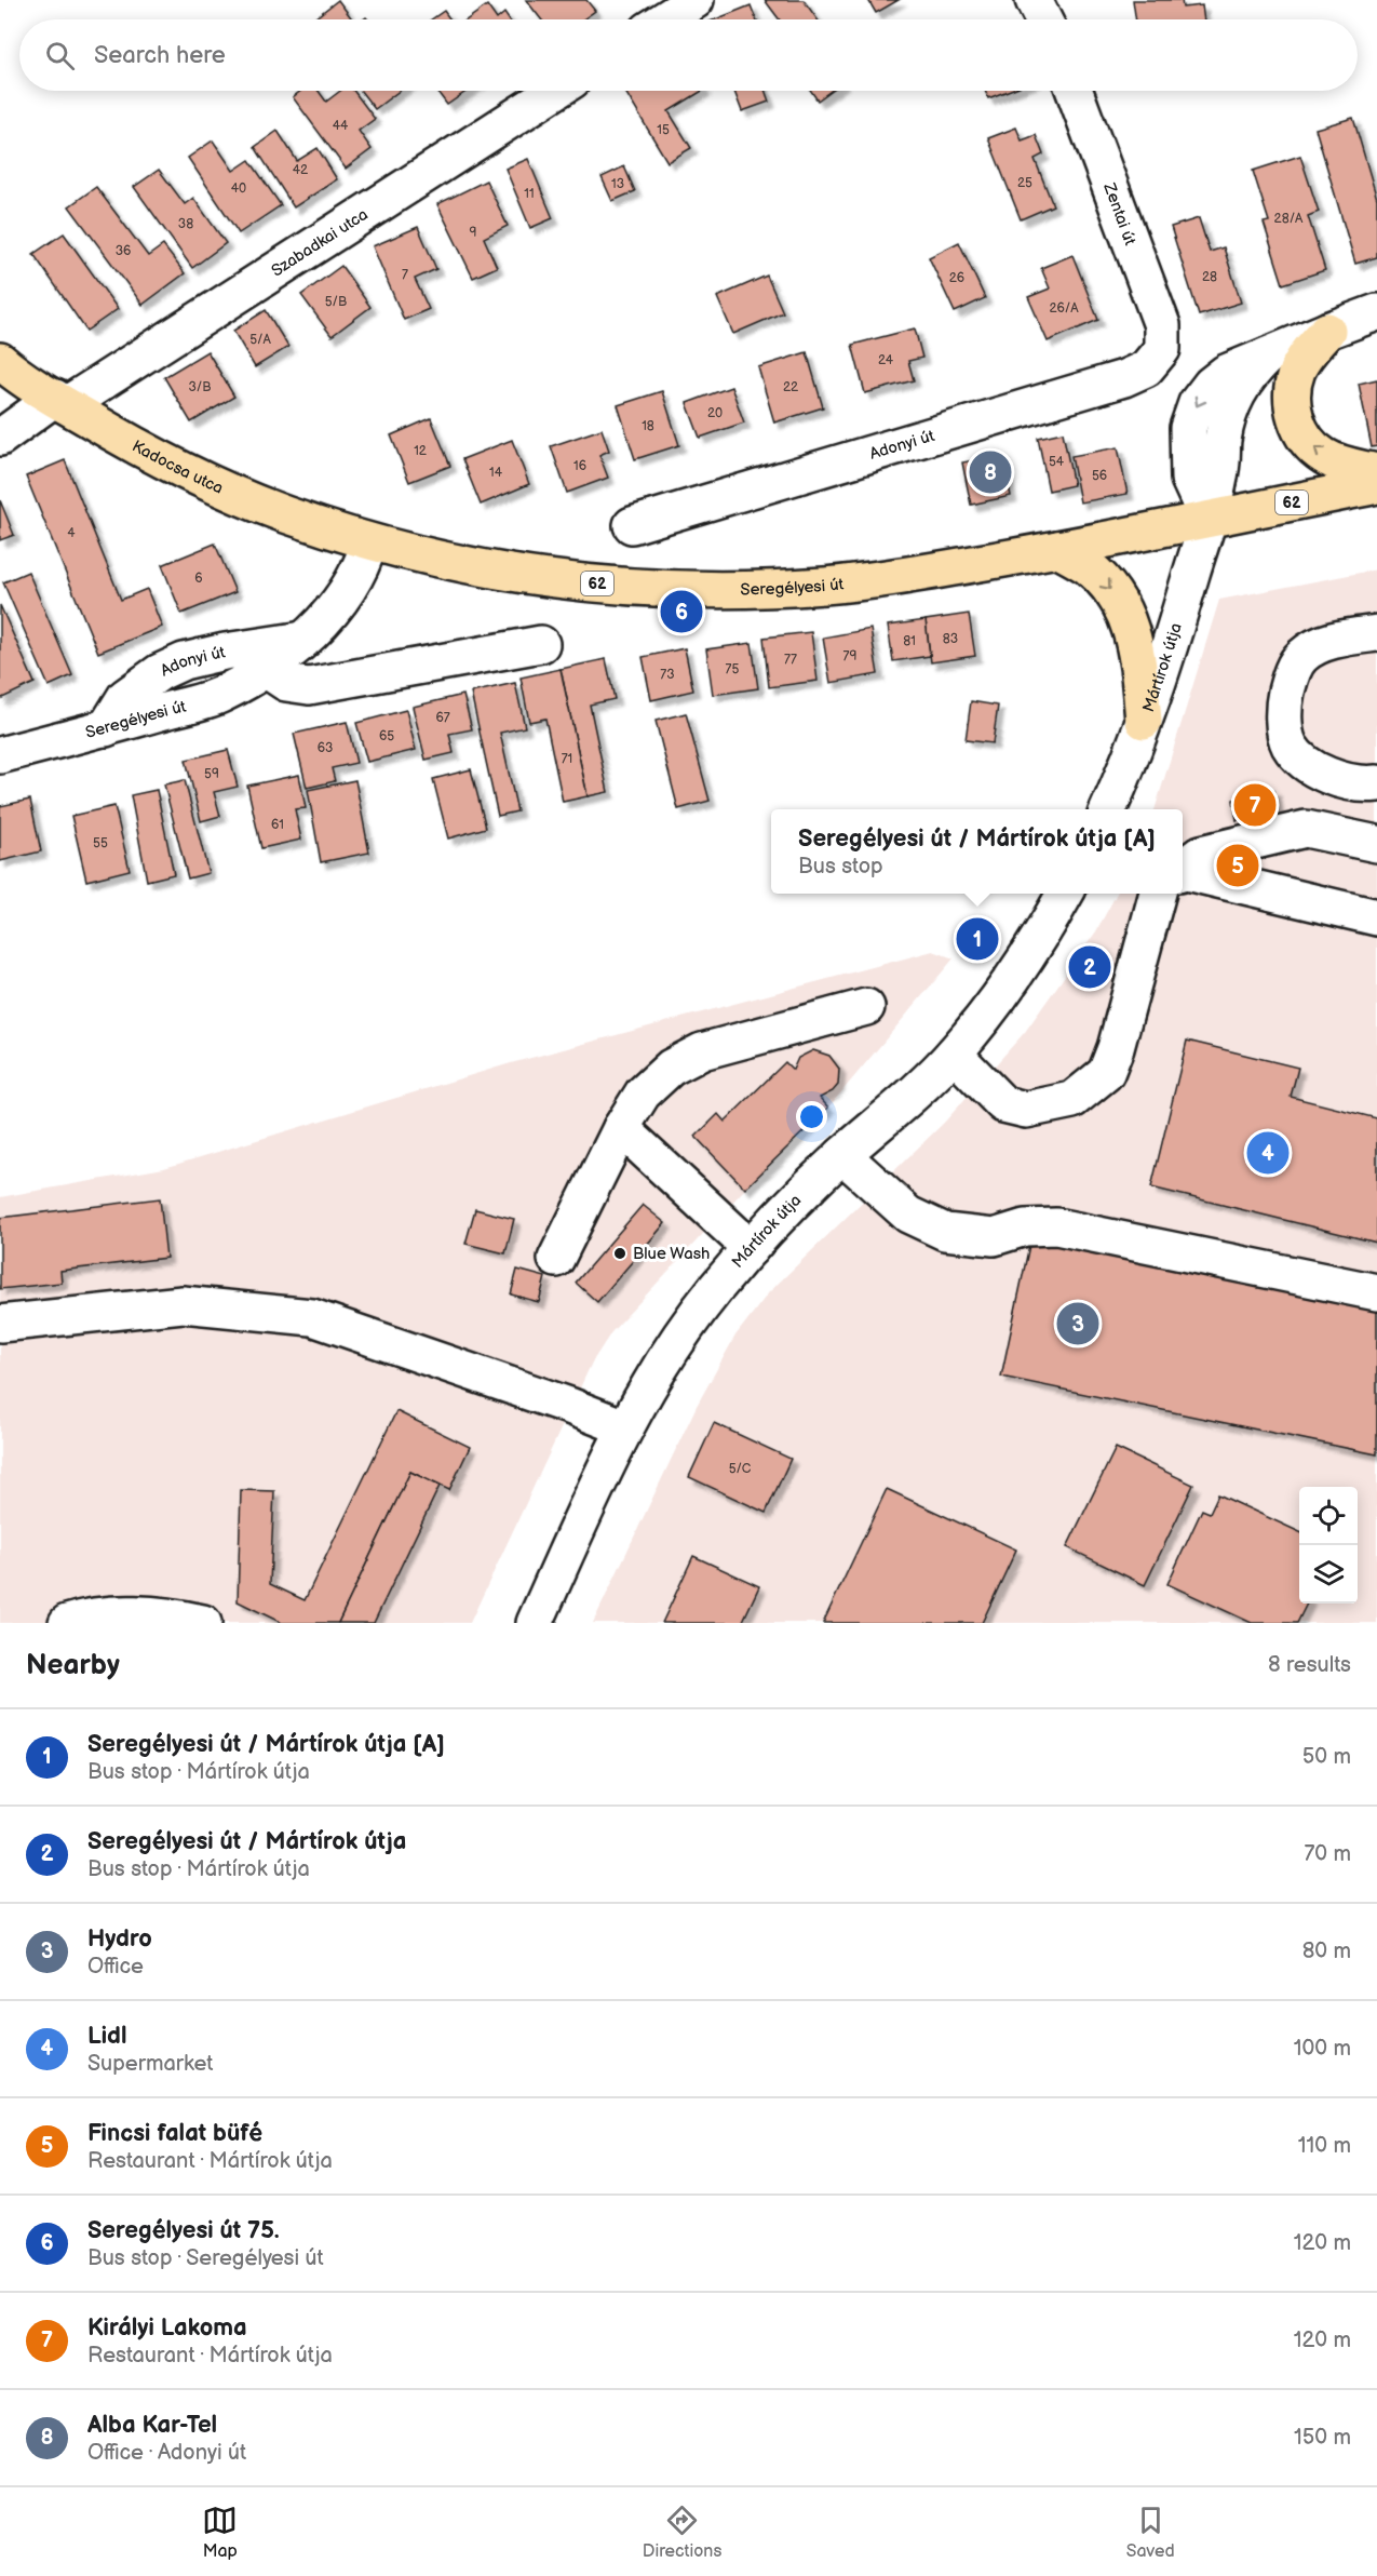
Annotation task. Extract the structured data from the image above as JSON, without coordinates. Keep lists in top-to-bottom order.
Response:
{
  "streets": {
    "main road": ["Kadocsa utca", "62", "Seregélyesi út"],
    "street": [
      "Zentai út",
      "Szabadkai utca",
      "Adonyi út",
      "Mártírok útja"
    ]
  },
  "crossings": [
    ["Zentai út", "Adonyi út"],
    ["Szabadkai utca", "Kadocsa utca"],
    ["Adonyi út", "Seregélyesi út"],
    ["Kadocsa utca", "Seregélyesi út"],
    ["Seregélyesi út", "Mártírok útja"]
  ],
  "places": ["Blue Wash"],
  "house_numbers": [
    "44",
    "15",
    "42",
    "25",
    "13",
    "40",
    "11",
    "28/A",
    "38",
    "9",
    "36",
    "7",
    "28",
    "26",
    "5/B",
    "26/A",
    "5/A",
    "24",
    "3/B",
    "22",
    "20",
    "18",
    "12",
    "54",
    "16",
    "14",
    "56",
    "4",
    "6",
    "83",
    "81",
    "79",
    "77",
    "75",
    "73",
    "67",
    "65",
    "63",
    "71",
    "59",
    "61",
    "55",
    "5/C"
  ],
  "page": {
    "search": "Search here",
    "pins": [
      "8",
      "6",
      "7",
      "5",
      "1",
      "2",
      "4",
      "3"
    ],
    "popup": ["Seregélyesi út / Mártírok útja [A]", "Bus stop"],
    "heading": ["Nearby", "8 results"],
    "list": [
      {
        "mark": "1",
        "name": "Seregélyesi út / Mártírok útja [A]",
        "note": "Bus stop · Mártírok útja",
        "value": "50 m"
      },
      {
        "mark": "2",
        "name": "Seregélyesi út / Mártírok útja",
        "note": "Bus stop · Mártírok útja",
        "value": "70 m"
      },
      {
        "mark": "3",
        "name": "Hydro",
        "note": "Office",
        "value": "80 m"
      },
      {
        "mark": "4",
        "name": "Lidl",
        "note": "Supermarket",
        "value": "100 m"
      },
      {
        "mark": "5",
        "name": "Fincsi falat büfé",
        "note": "Restaurant · Mártírok útja",
        "value": "110 m"
      },
      {
        "mark": "6",
        "name": "Seregélyesi út 75.",
        "note": "Bus stop · Seregélyesi út",
        "value": "120 m"
      },
      {
        "mark": "7",
        "name": "Királyi Lakoma",
        "note": "Restaurant · Mártírok útja",
        "value": "120 m"
      },
      {
        "mark": "8",
        "name": "Alba Kar-Tel",
        "note": "Office · Adonyi út",
        "value": "150 m"
      }
    ],
    "nav": ["Map", "Directions", "Saved"]
  }
}
